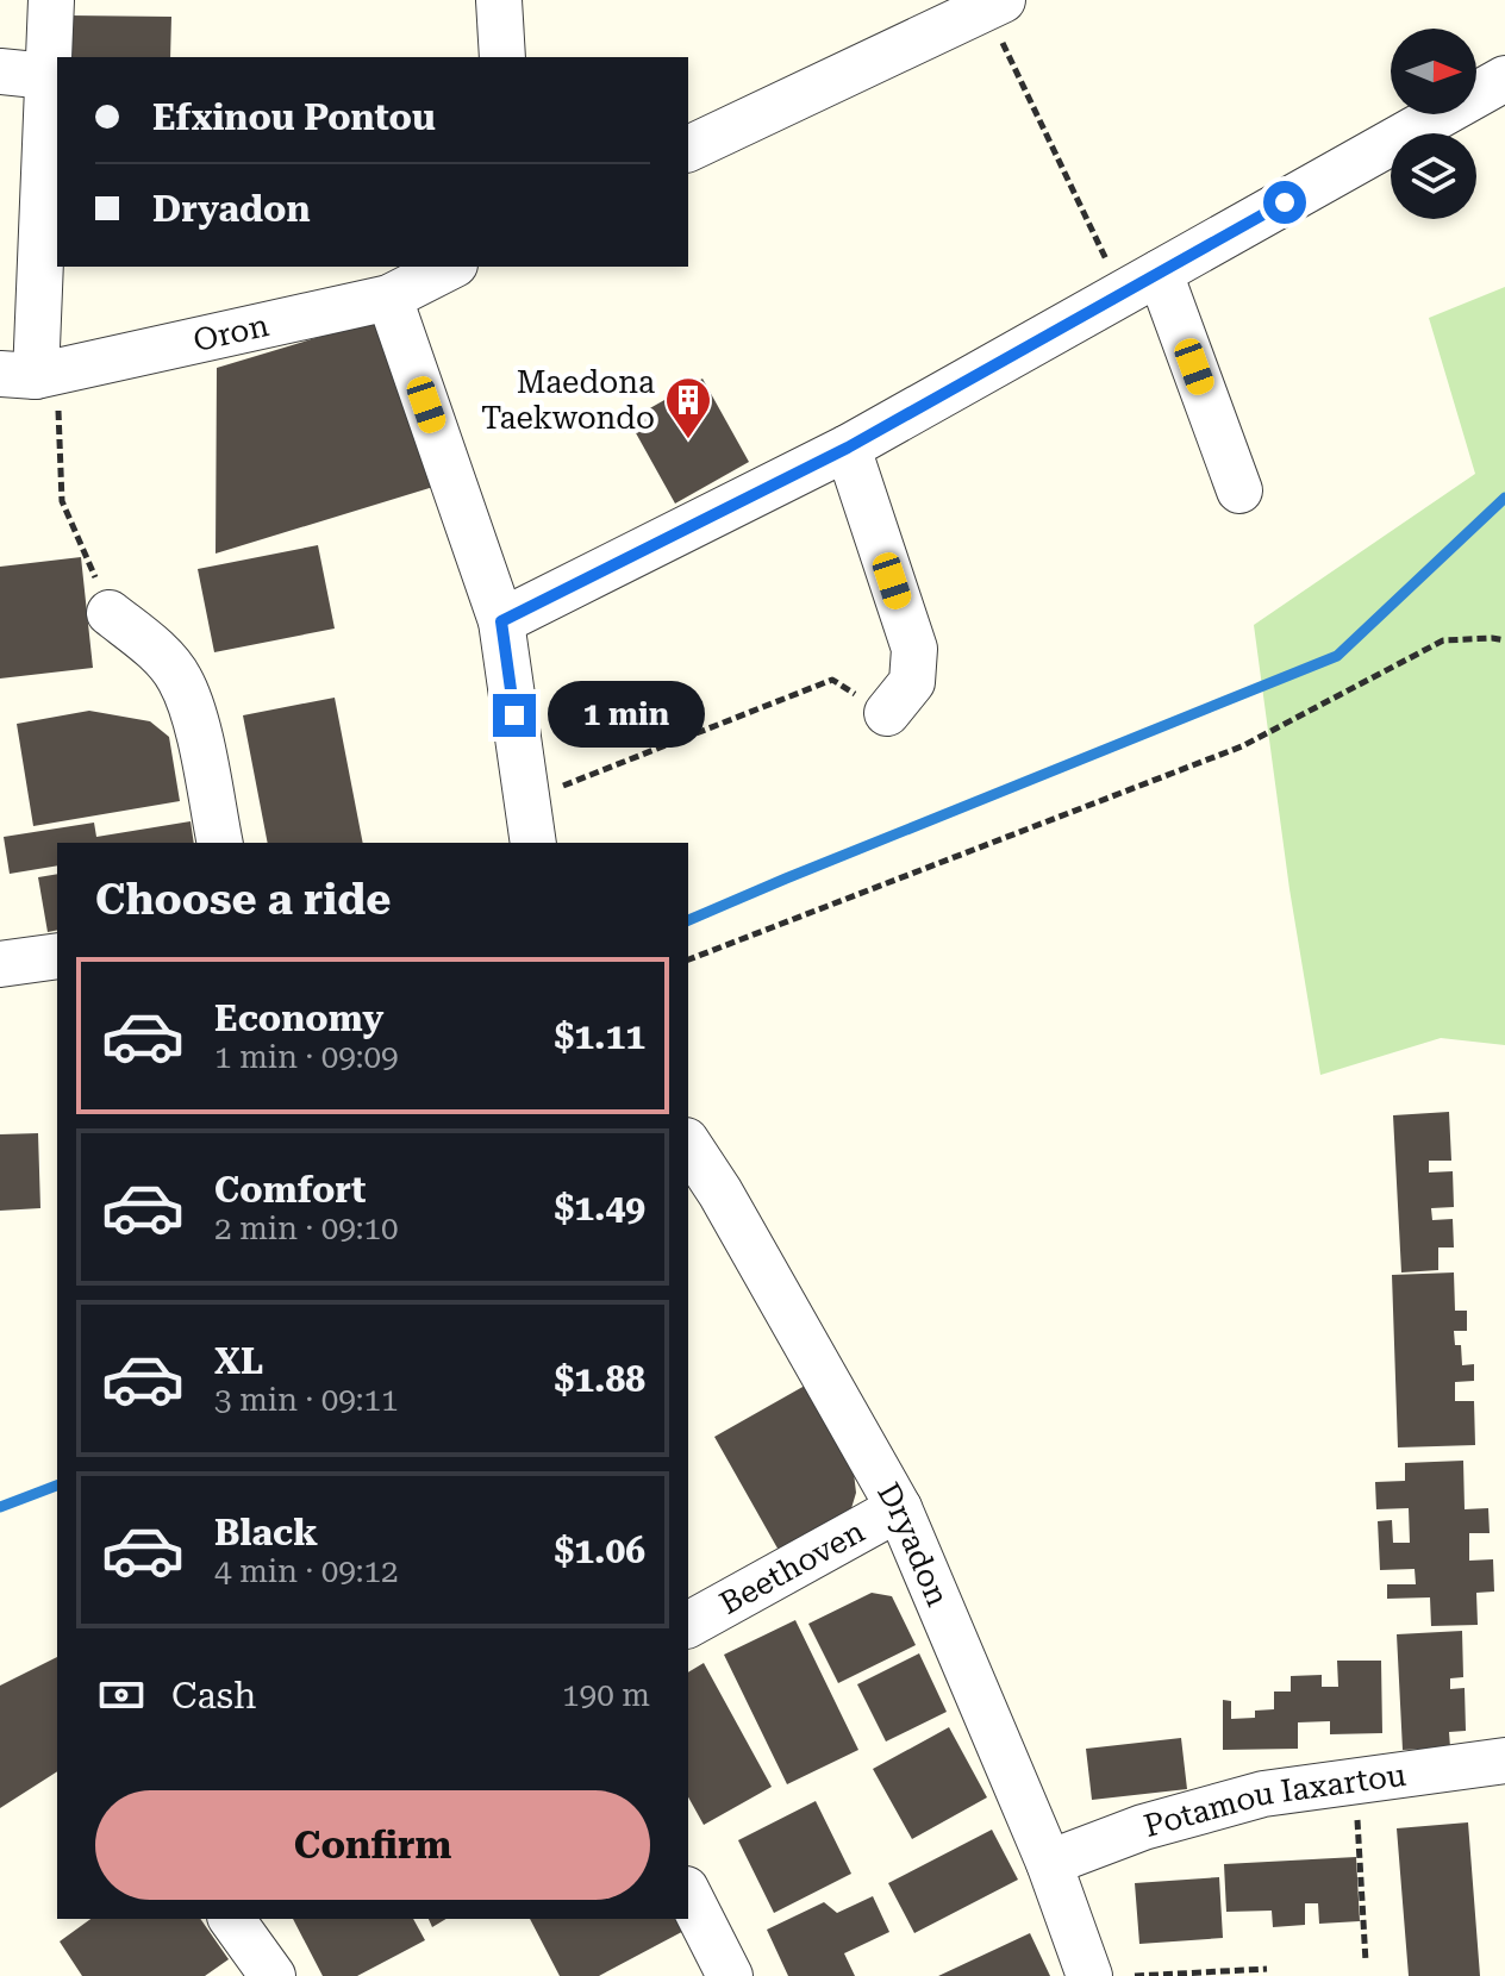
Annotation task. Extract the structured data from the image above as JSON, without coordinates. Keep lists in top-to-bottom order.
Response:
{
  "streets": {
    "street": [
      "Oron",
      "Dryadon",
      "Beethoven",
      "Potamou Iaxartou"
    ]
  },
  "crossings": [
    ["Dryadon", "Beethoven"],
    ["Dryadon", "Potamou Iaxartou"]
  ],
  "places": {
    "building": ["Maedona Taekwondo"]
  },
  "north": "right",
  "page": {
    "banner": ["Efxinou Pontou", "Dryadon"],
    "bubble": "1 min",
    "heading": "Choose a ride",
    "list": [
      {
        "name": "Economy",
        "note": "1 min · 09:09",
        "value": "$1.11"
      },
      {
        "name": "Comfort",
        "note": "2 min · 09:10",
        "value": "$1.49"
      },
      {
        "name": "XL",
        "note": "3 min · 09:11",
        "value": "$1.88"
      },
      {
        "name": "Black",
        "note": "4 min · 09:12",
        "value": "$1.06"
      }
    ],
    "pay": ["Cash", "190 m"],
    "buttons": "Confirm"
  }
}
